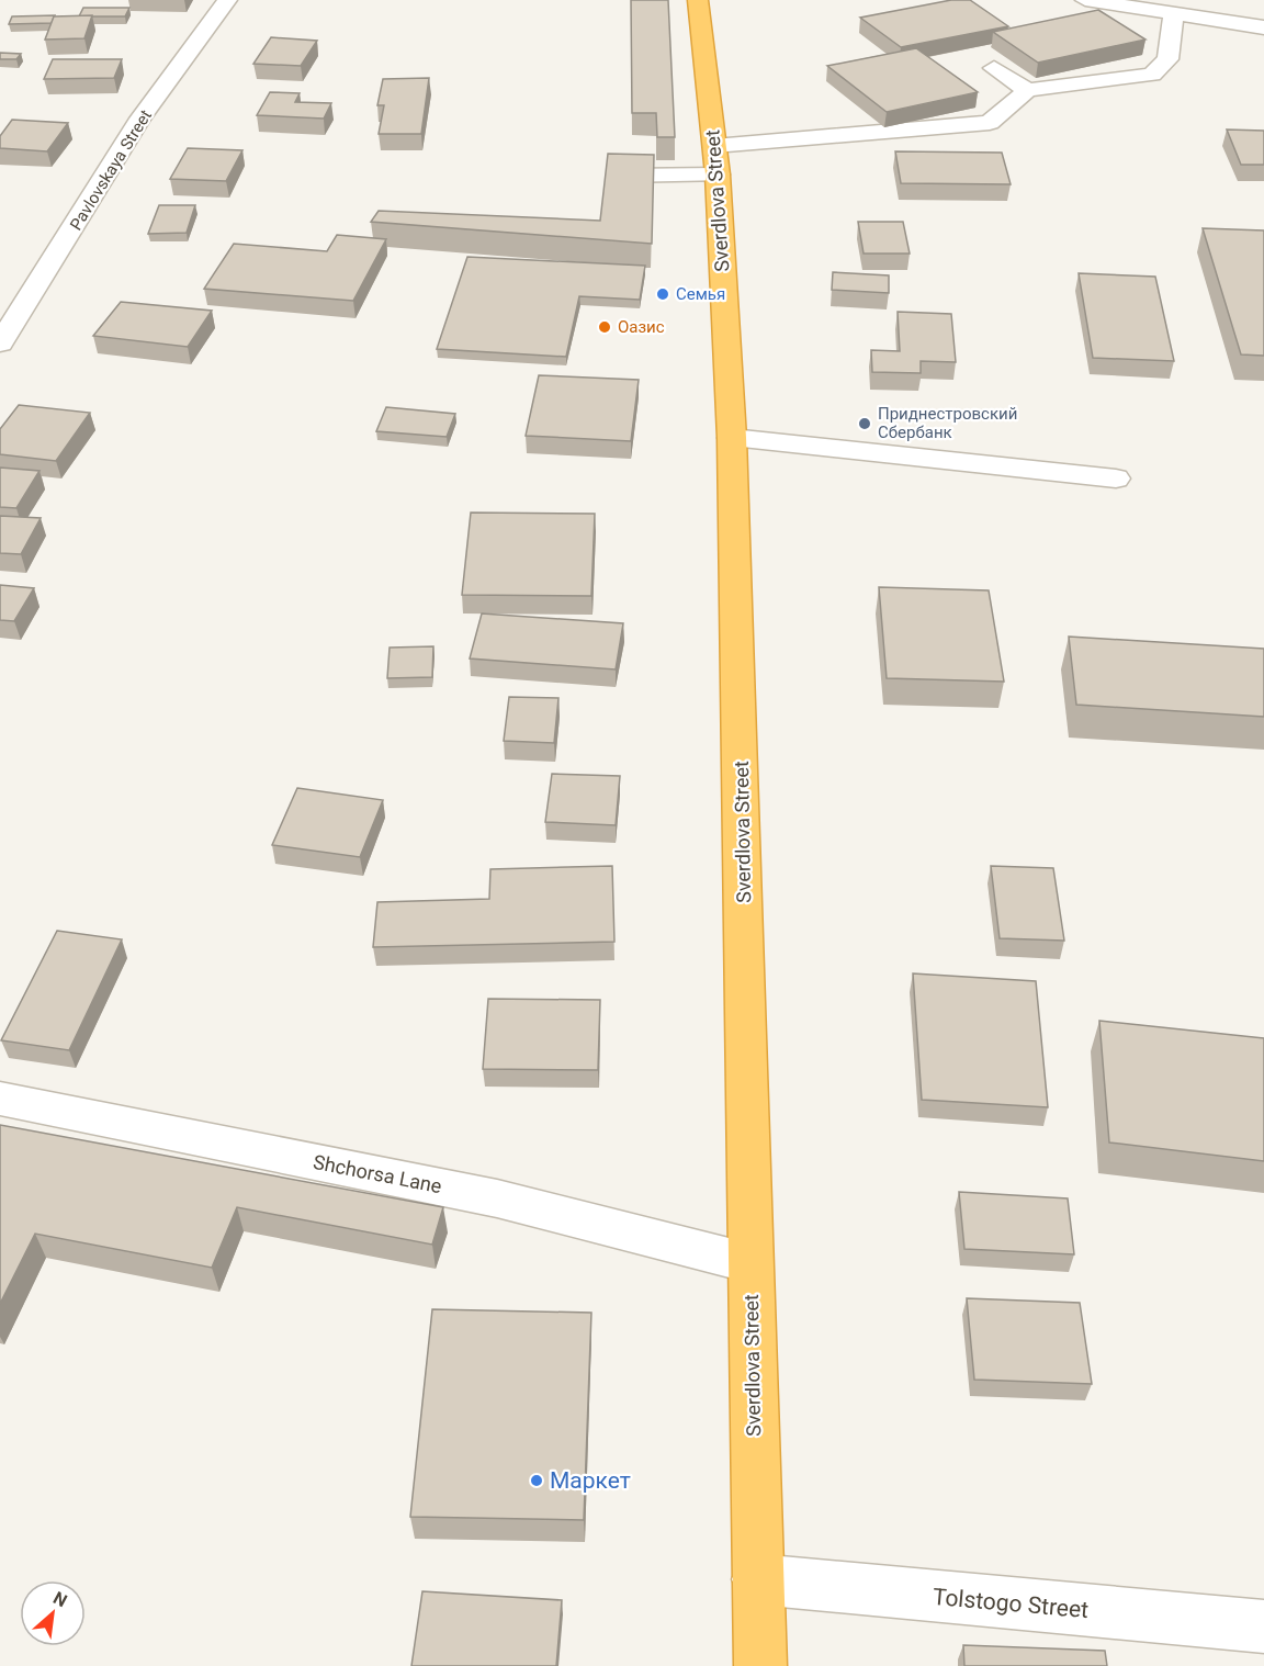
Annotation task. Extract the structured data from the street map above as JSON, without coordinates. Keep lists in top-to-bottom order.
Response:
{
  "streets": {
    "highway": ["Sverdlova Street"],
    "street": ["Pavlovskaya Street", "Shchorsa Lane", "Tolstogo Street"]
  },
  "crossings": [
    ["Sverdlova Street", "Shchorsa Lane"],
    ["Sverdlova Street", "Tolstogo Street"]
  ],
  "places": [
    "Семья",
    "Оазис",
    "Приднестровский Сбербанк",
    "Маркет"
  ],
  "north": "top right"
}
